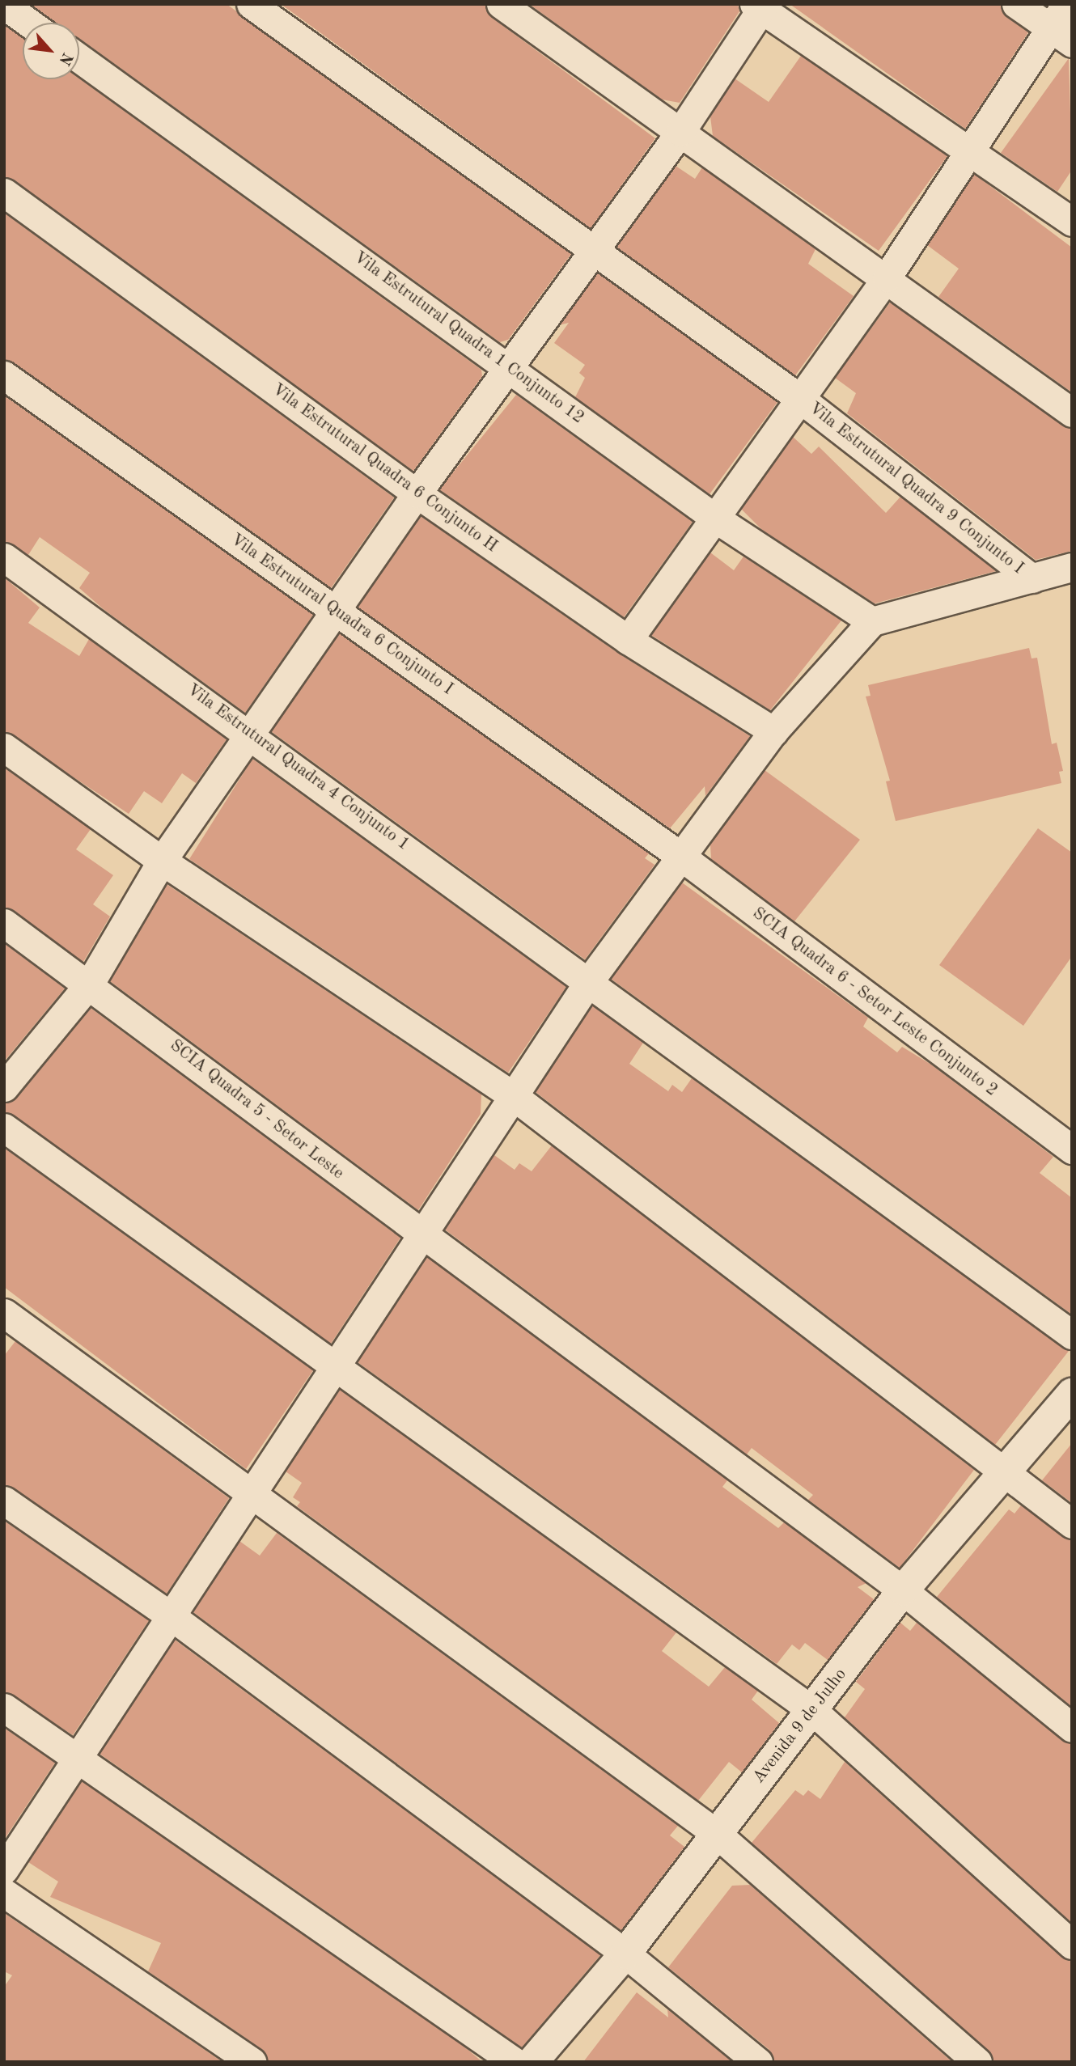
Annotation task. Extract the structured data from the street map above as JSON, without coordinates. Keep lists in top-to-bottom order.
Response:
{
  "streets": {
    "street": [
      "Vila Estrutural Quadra 1 Conjunto 12",
      "Vila Estrutural Quadra 6 Conjunto H",
      "Vila Estrutural Quadra 9 Conjunto I",
      "Vila Estrutural Quadra 6 Conjunto I",
      "Vila Estrutural Quadra 4 Conjunto 1",
      "SCIA Quadra 6 - Setor Leste Conjunto 2",
      "SCIA Quadra 5 - Setor Leste",
      "Avenida 9 de Julho"
    ]
  },
  "crossings": [
    ["Vila Estrutural Quadra 6 Conjunto I", "SCIA Quadra 6 - Setor Leste Conjunto 2"],
    ["SCIA Quadra 5 - Setor Leste", "Avenida 9 de Julho"]
  ],
  "north": "bottom right"
}
